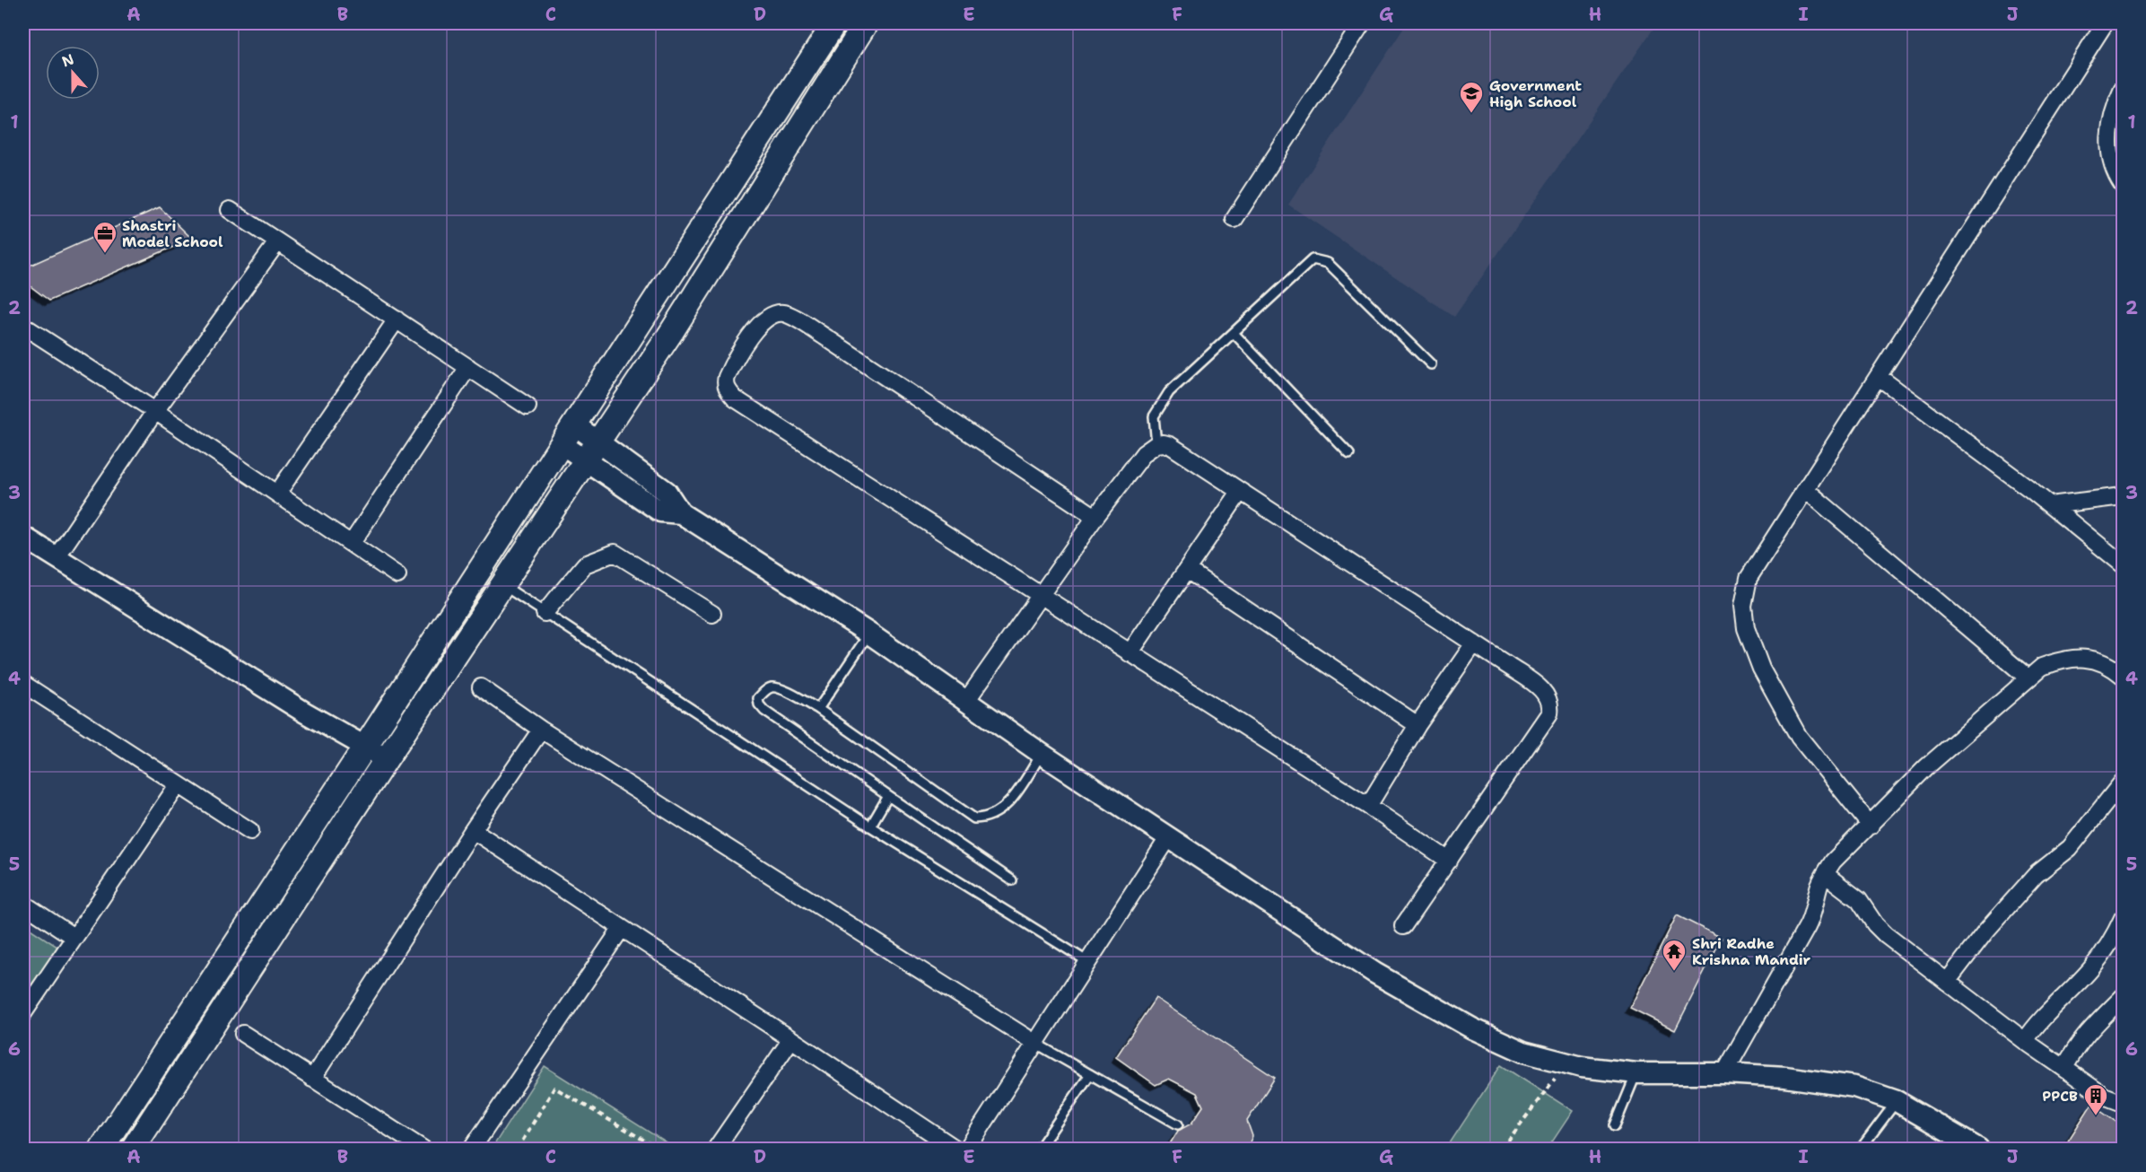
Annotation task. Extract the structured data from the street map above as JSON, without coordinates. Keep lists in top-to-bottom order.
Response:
{
  "places": {
    "school or university": ["Government High School"],
    "office": ["Shastri Model School"],
    "temple": ["Shri Radhe Krishna Mandir"],
    "building": ["PPCB"]
  },
  "north": "top",
  "grid": {
    "columns": [
      "A",
      "B",
      "C",
      "D",
      "E",
      "F",
      "G",
      "H",
      "I",
      "J"
    ],
    "rows": [
      "1",
      "2",
      "3",
      "4",
      "5",
      "6"
    ]
  }
}
